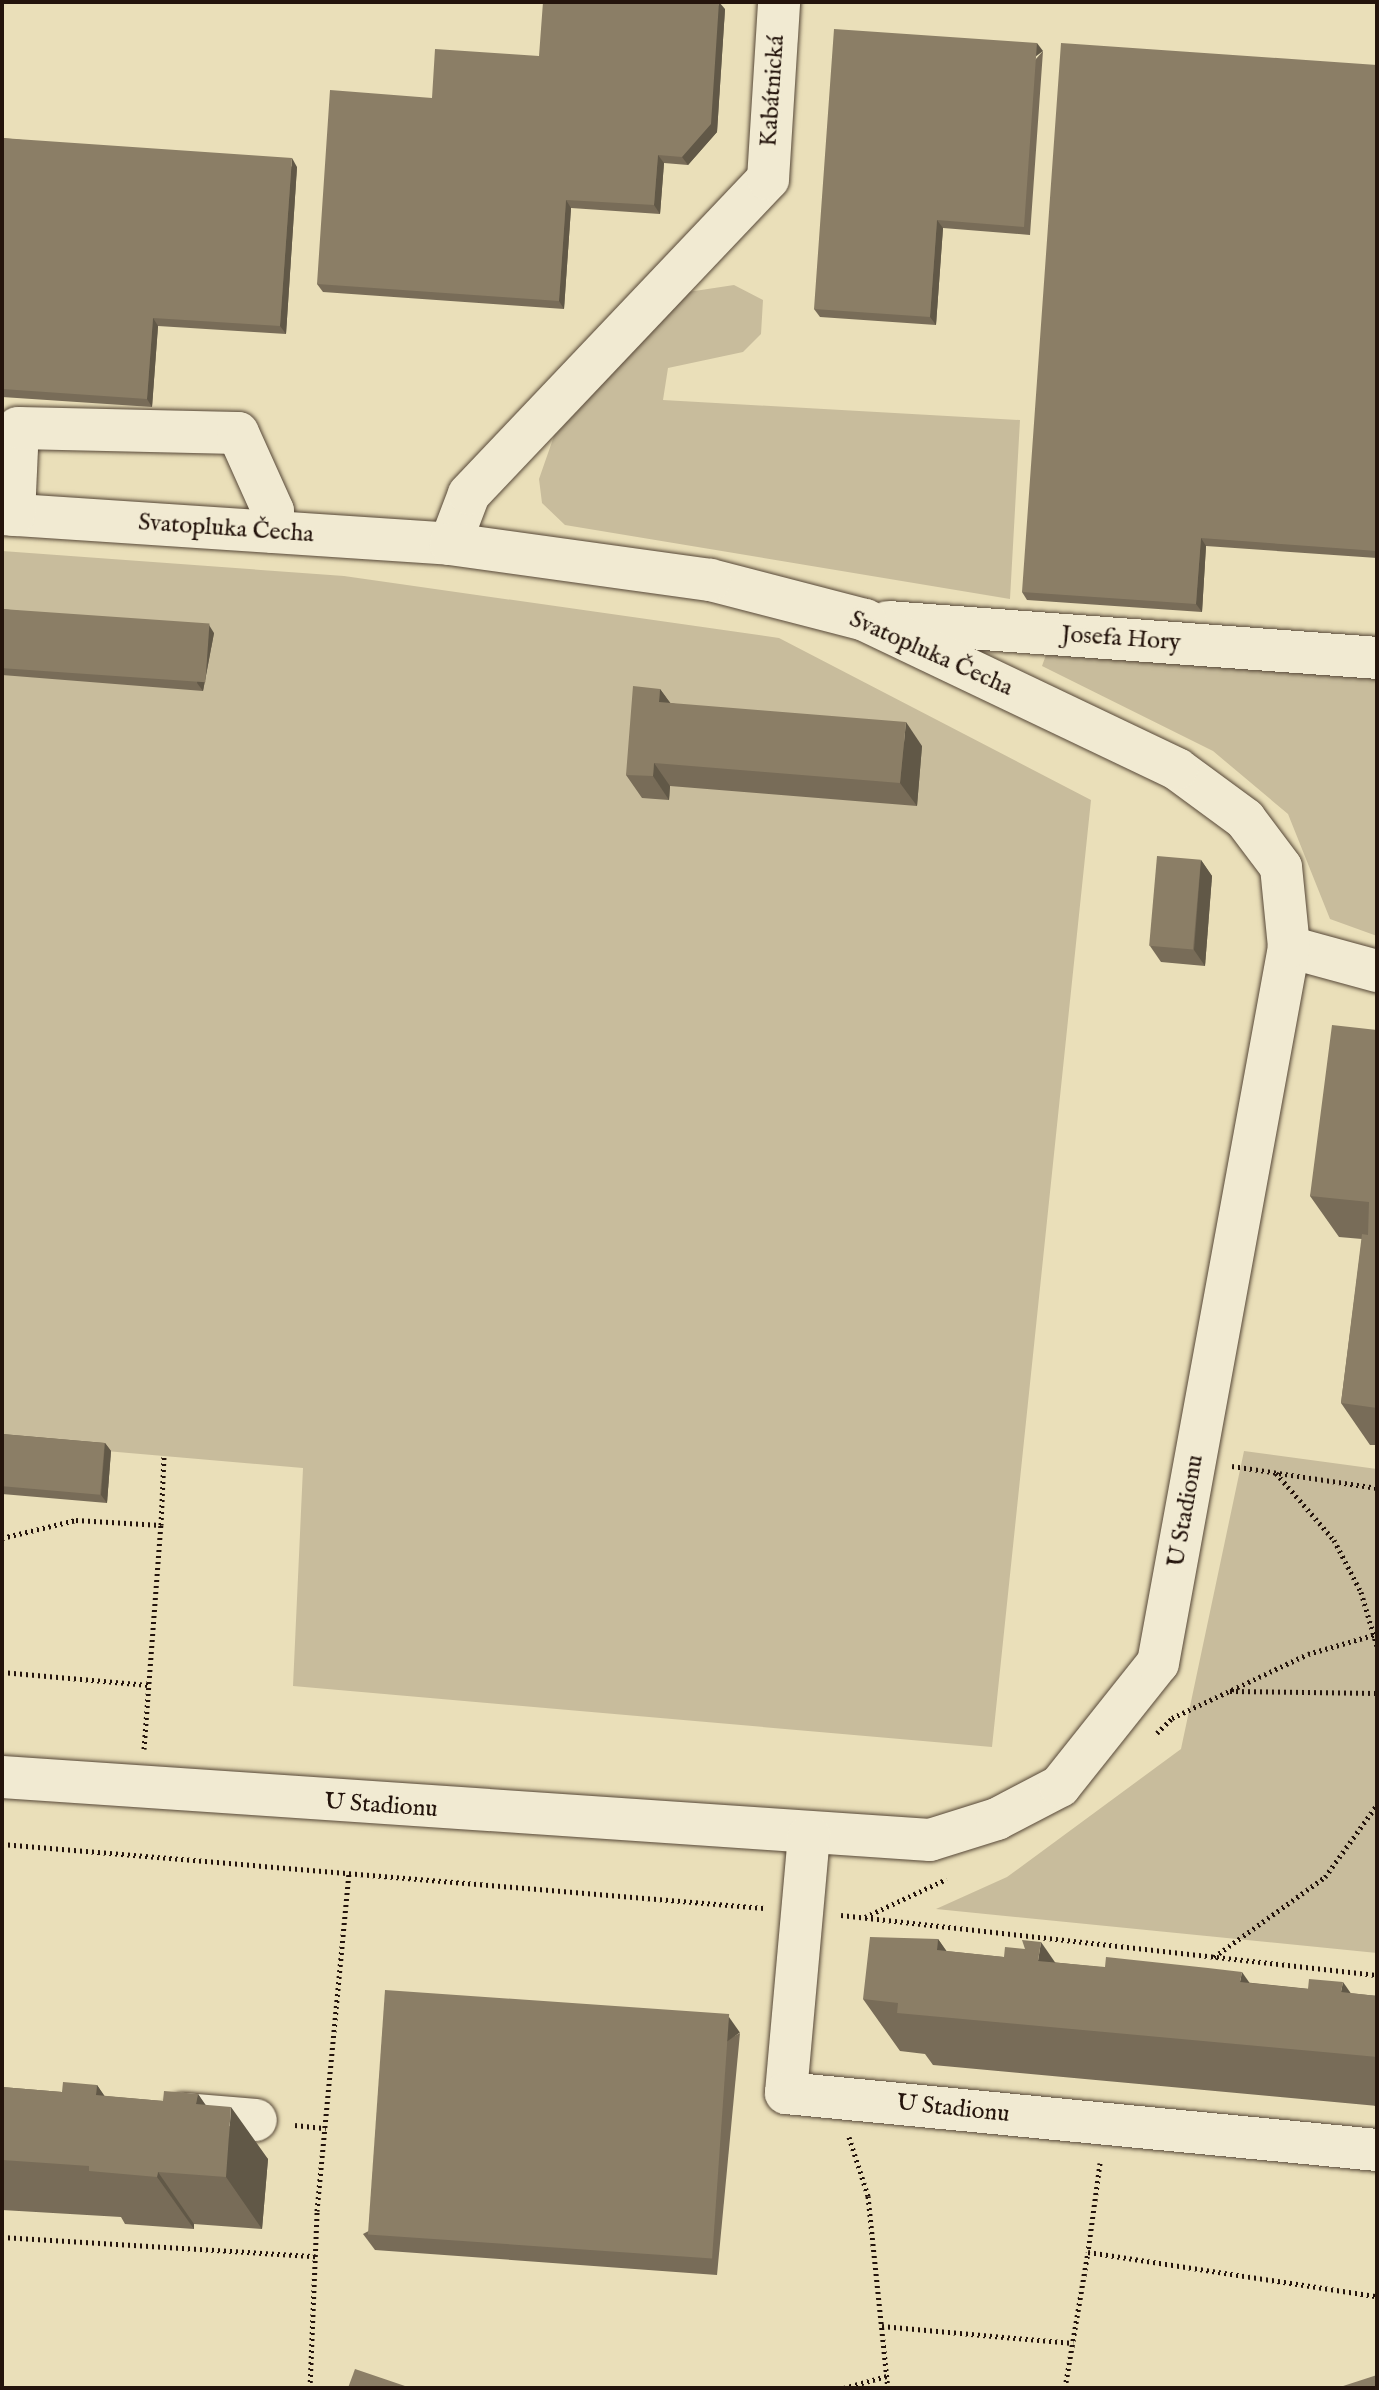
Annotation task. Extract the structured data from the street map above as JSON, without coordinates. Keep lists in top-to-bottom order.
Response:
{
  "streets": {
    "street": [
      "Kabátnická",
      "Svatopluka Čecha",
      "Josefa Hory",
      "U Stadionu"
    ]
  },
  "crossings": [
    ["Kabátnická", "Svatopluka Čecha"],
    ["Svatopluka Čecha", "Josefa Hory"],
    ["Svatopluka Čecha", "U Stadionu"]
  ]
}
